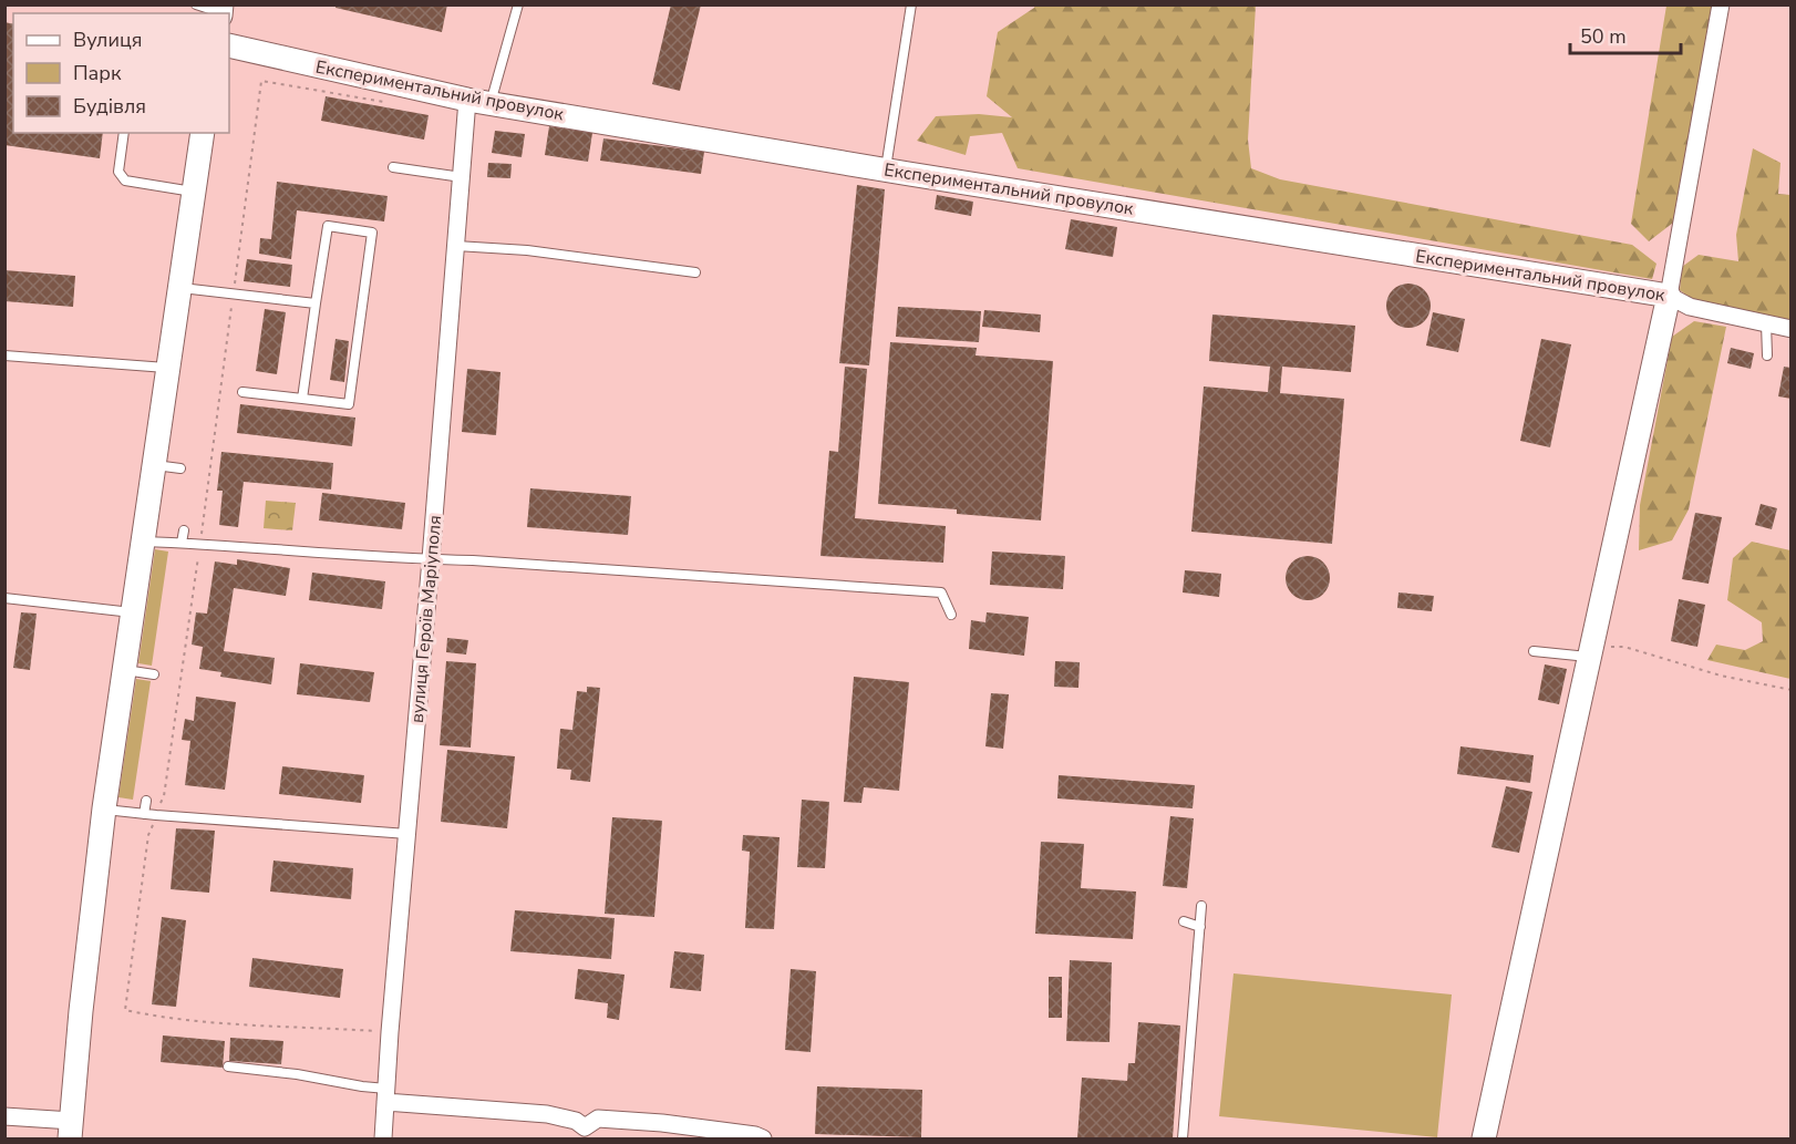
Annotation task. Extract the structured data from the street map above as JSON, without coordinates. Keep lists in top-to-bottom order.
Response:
{
  "streets": {
    "street": ["Експериментальний провулок", "вулиця Героїв Маріуполя"]
  },
  "crossings": [
    ["Експериментальний провулок", "вулиця Героїв Маріуполя"]
  ],
  "legend": ["Вулиця", "Парк", "Будівля"],
  "scale_bar": "50 m"
}
